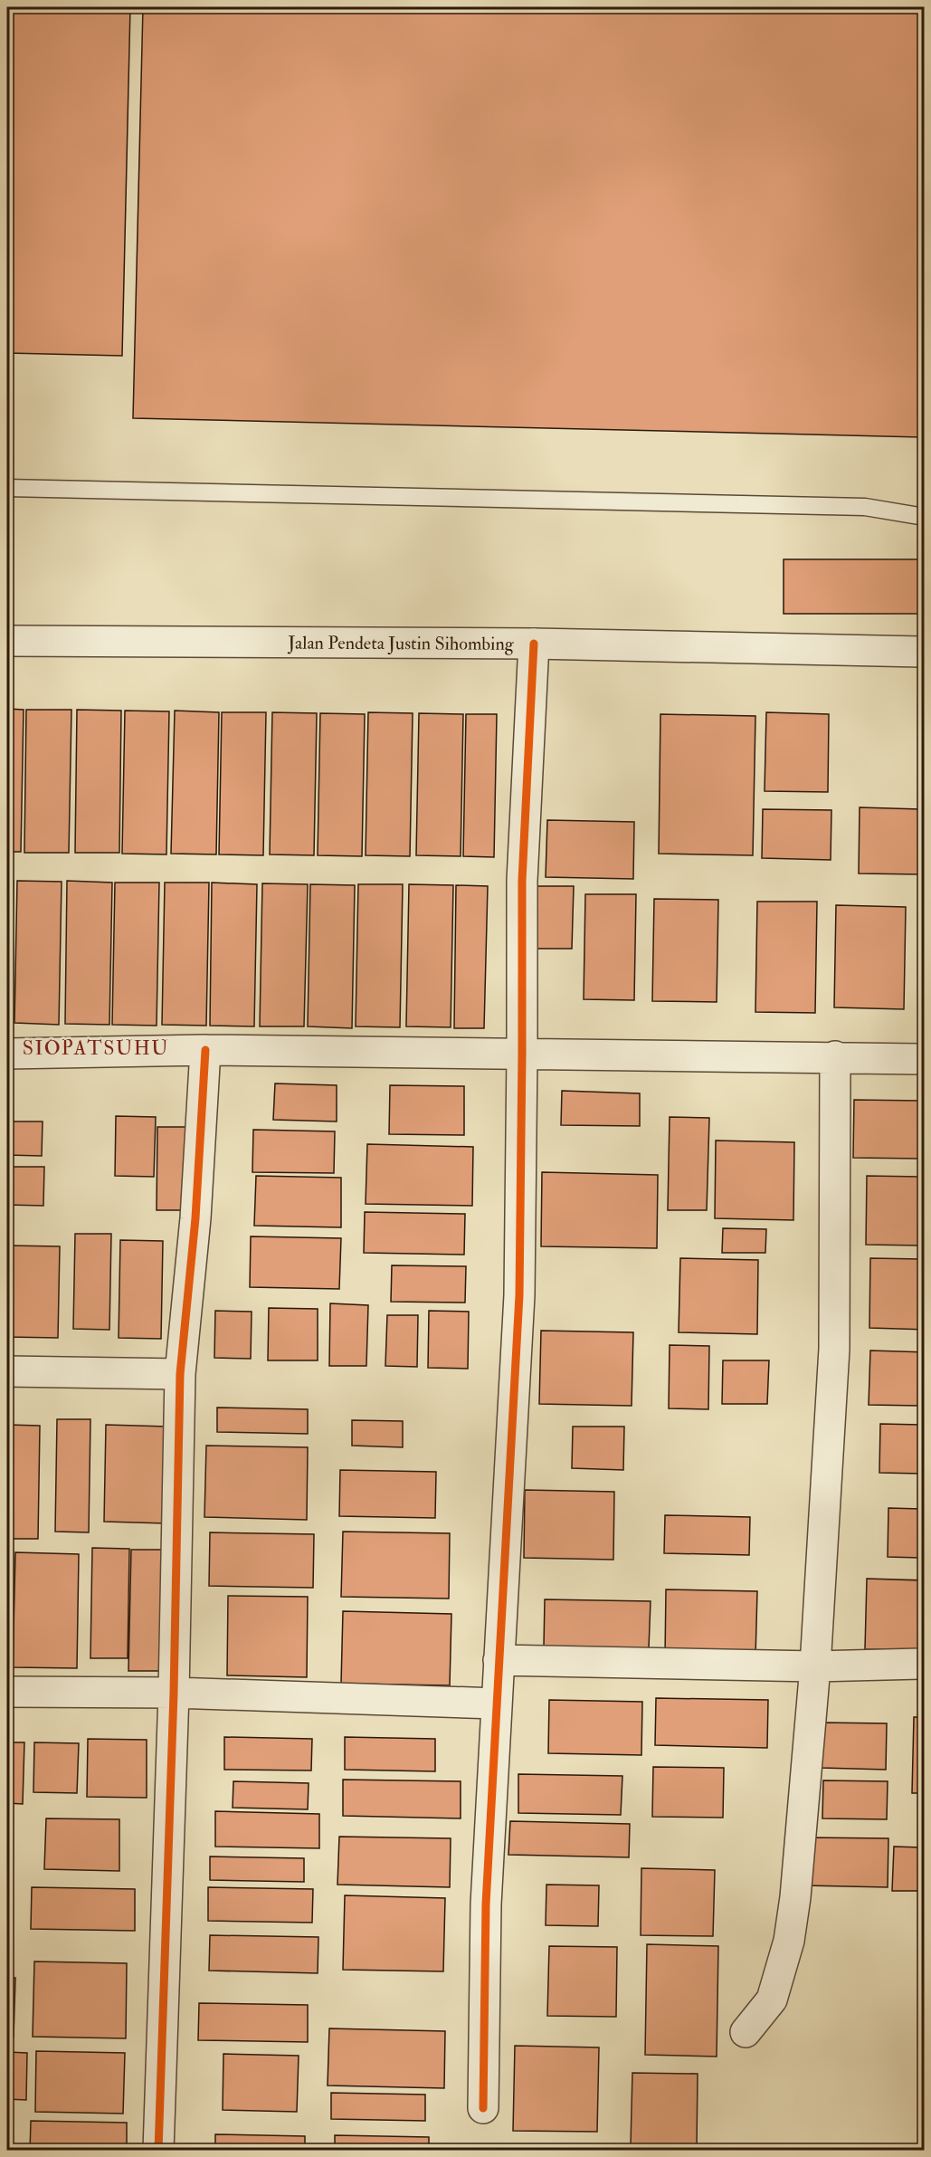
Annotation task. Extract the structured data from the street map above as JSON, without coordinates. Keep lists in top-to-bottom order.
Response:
{
  "streets": {
    "street": ["Jalan Pendeta Justin Sihombing"]
  },
  "districts": ["SIOPATSUHU"]
}
